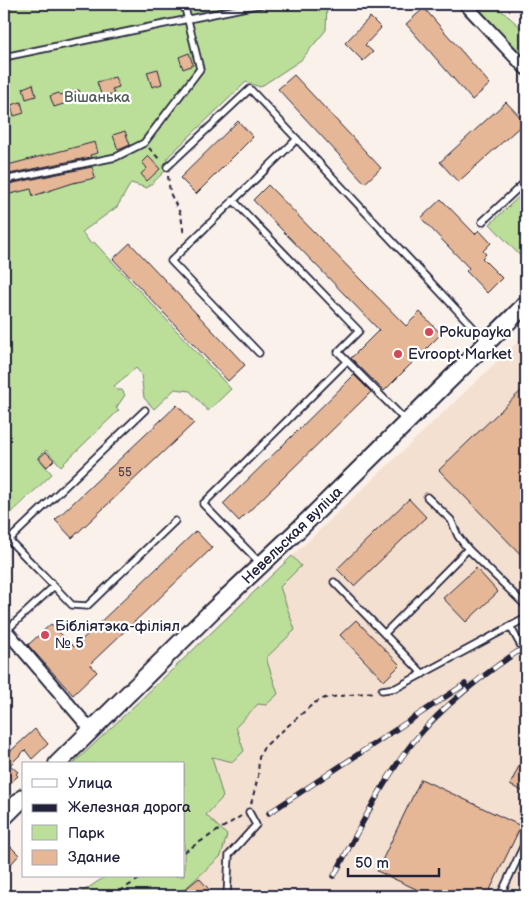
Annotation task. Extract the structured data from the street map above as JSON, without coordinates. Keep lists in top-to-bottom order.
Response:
{
  "streets": {
    "street": ["Невельская вуліца"]
  },
  "parks": ["Вішанька"],
  "places": ["Pokupayka", "Evroopt Market", "Бібліятэка-філіял № 5"],
  "house_numbers": ["55"],
  "legend": [
    "Улица",
    "Железная дорога",
    "Парк",
    "Здание"
  ],
  "scale_bar": "50 m"
}
